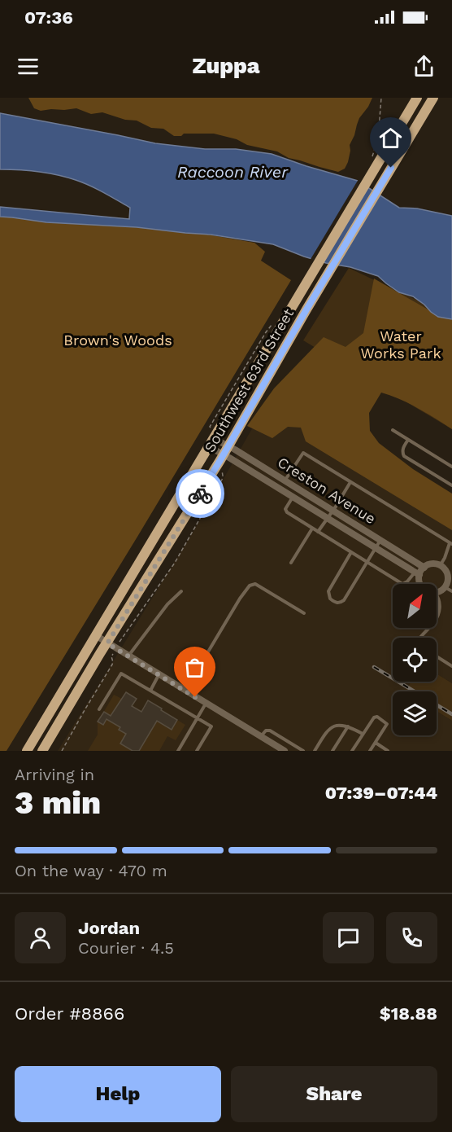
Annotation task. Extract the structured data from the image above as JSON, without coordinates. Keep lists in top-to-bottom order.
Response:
{
  "streets": {
    "main road": ["Southwest 63rd Street"],
    "street": ["Creston Avenue"]
  },
  "crossings": [
    ["Southwest 63rd Street", "Creston Avenue"]
  ],
  "water": ["Raccoon River"],
  "parks": ["Water Works Park", "Brown's Woods"],
  "north": "top right",
  "page": {
    "status": "07:36",
    "header": "Zuppa",
    "heading": ["3 min", "Arriving in", "07:39–07:44"],
    "panel": [
      "Jordan",
      "Courier · 4.5",
      "Order #8866",
      "$18.88"
    ],
    "bar": "On the way · 470 m",
    "buttons": ["Help", "Share"]
  }
}
